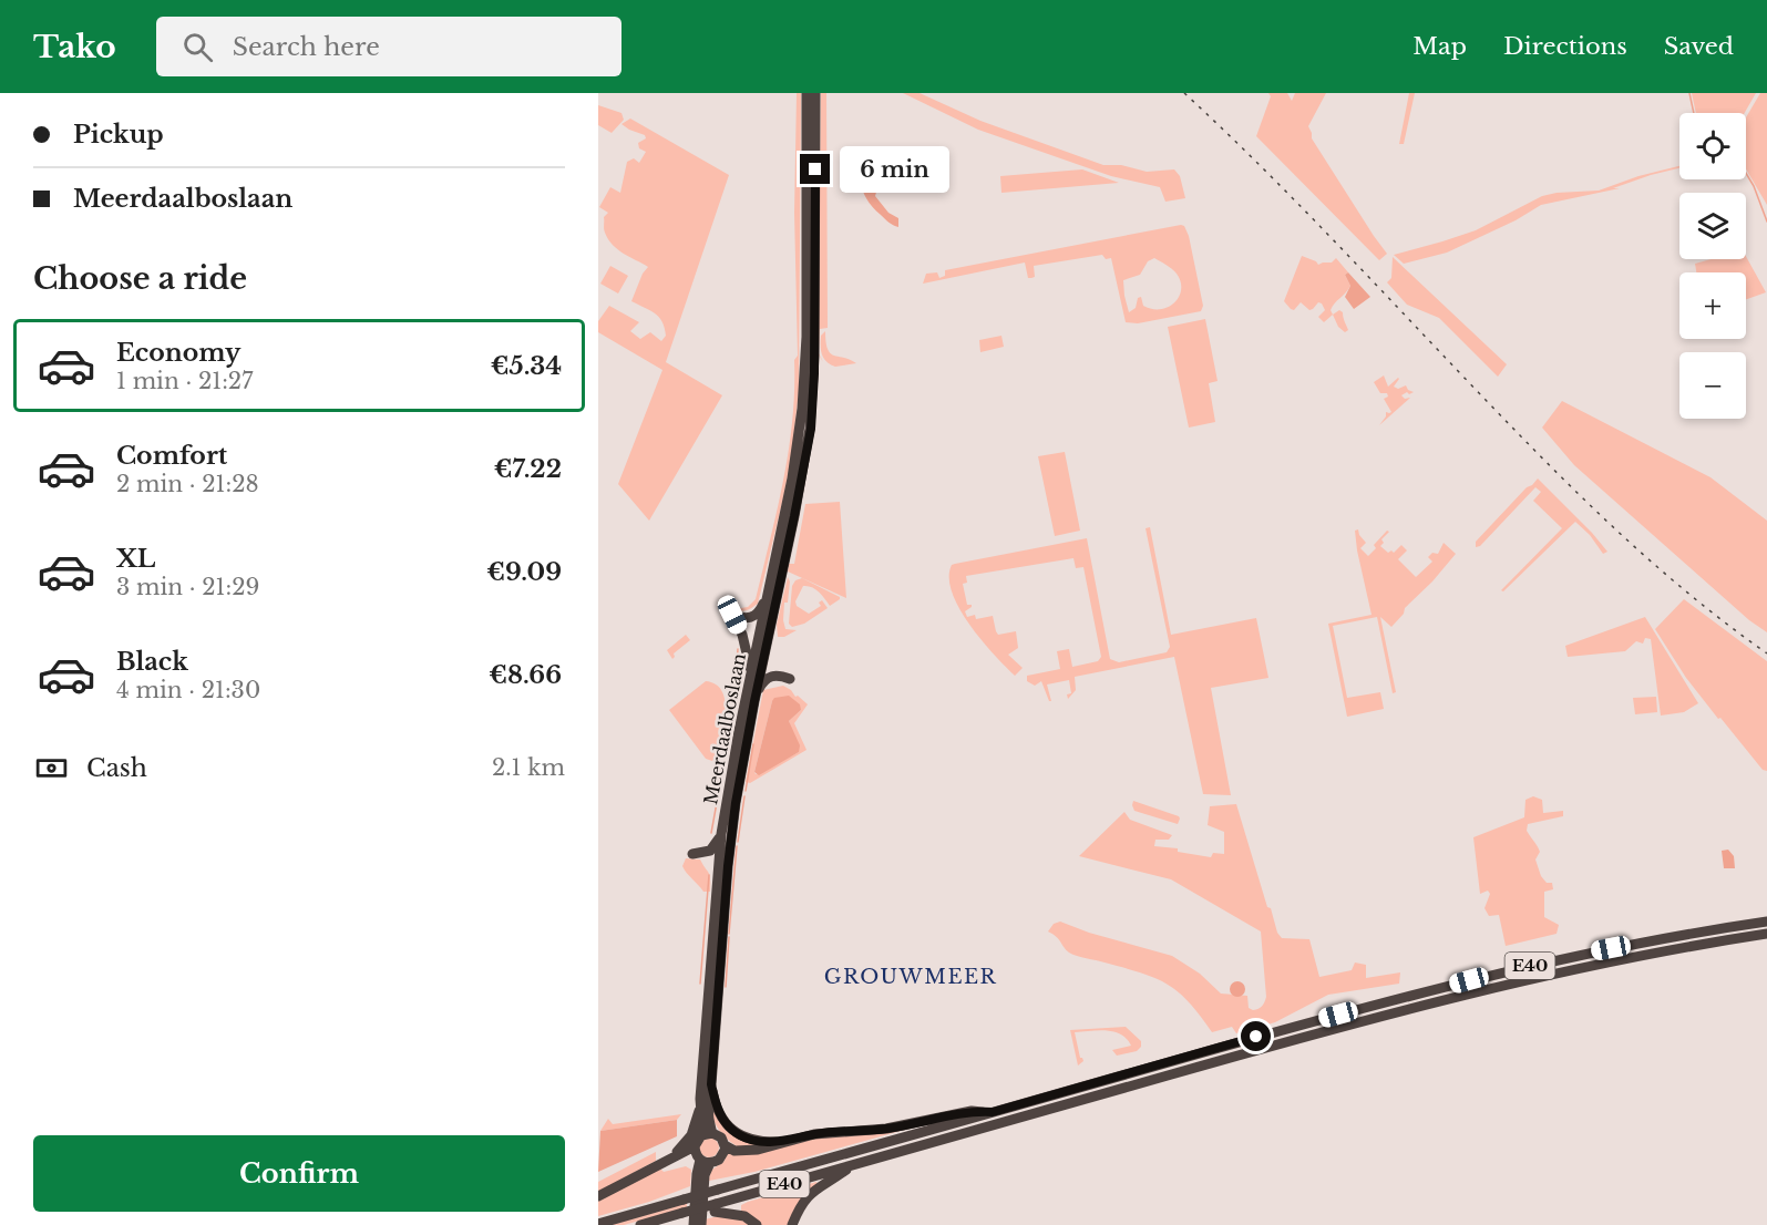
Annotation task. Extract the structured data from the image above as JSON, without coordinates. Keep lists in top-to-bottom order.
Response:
{
  "streets": {
    "highway": ["Meerdaalboslaan", "E40"]
  },
  "districts": ["GROUWMEER"],
  "page": {
    "header": "Tako",
    "search": "Search here",
    "nav": ["Map", "Directions", "Saved"],
    "banner": ["Pickup", "Meerdaalboslaan"],
    "map_buttons": ["+", "−"],
    "bubble": "6 min",
    "heading": "Choose a ride",
    "list": [
      {
        "name": "Economy",
        "note": "1 min · 21:27",
        "value": "€5.34"
      },
      {
        "name": "Comfort",
        "note": "2 min · 21:28",
        "value": "€7.22"
      },
      {
        "name": "XL",
        "note": "3 min · 21:29",
        "value": "€9.09"
      },
      {
        "name": "Black",
        "note": "4 min · 21:30",
        "value": "€8.66"
      }
    ],
    "pay": ["Cash", "2.1 km"],
    "buttons": "Confirm"
  }
}
